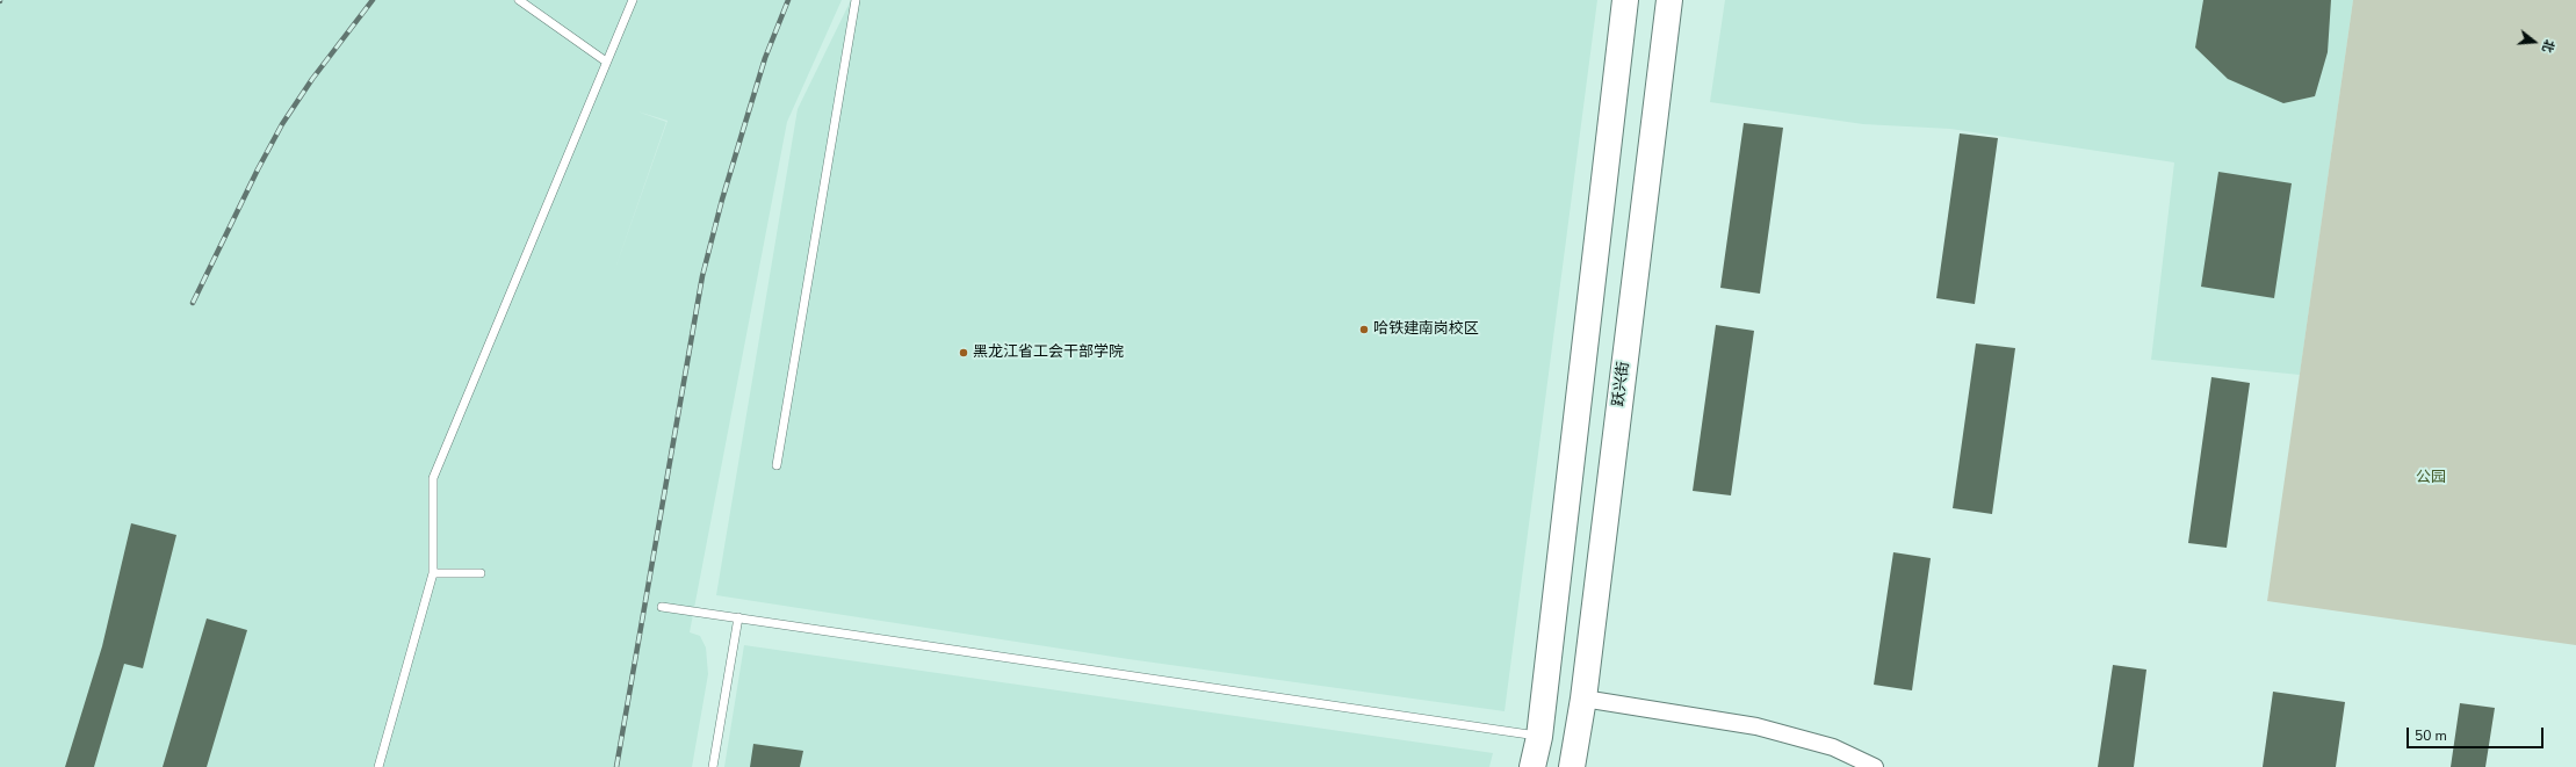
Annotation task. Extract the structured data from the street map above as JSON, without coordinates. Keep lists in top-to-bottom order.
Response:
{
  "streets": {
    "main road": ["跃兴街"]
  },
  "parks": ["公园"],
  "places": ["哈铁建南岗校区", "黑龙江省工会干部学院"],
  "scale_bar": "50 m",
  "north": "right"
}
